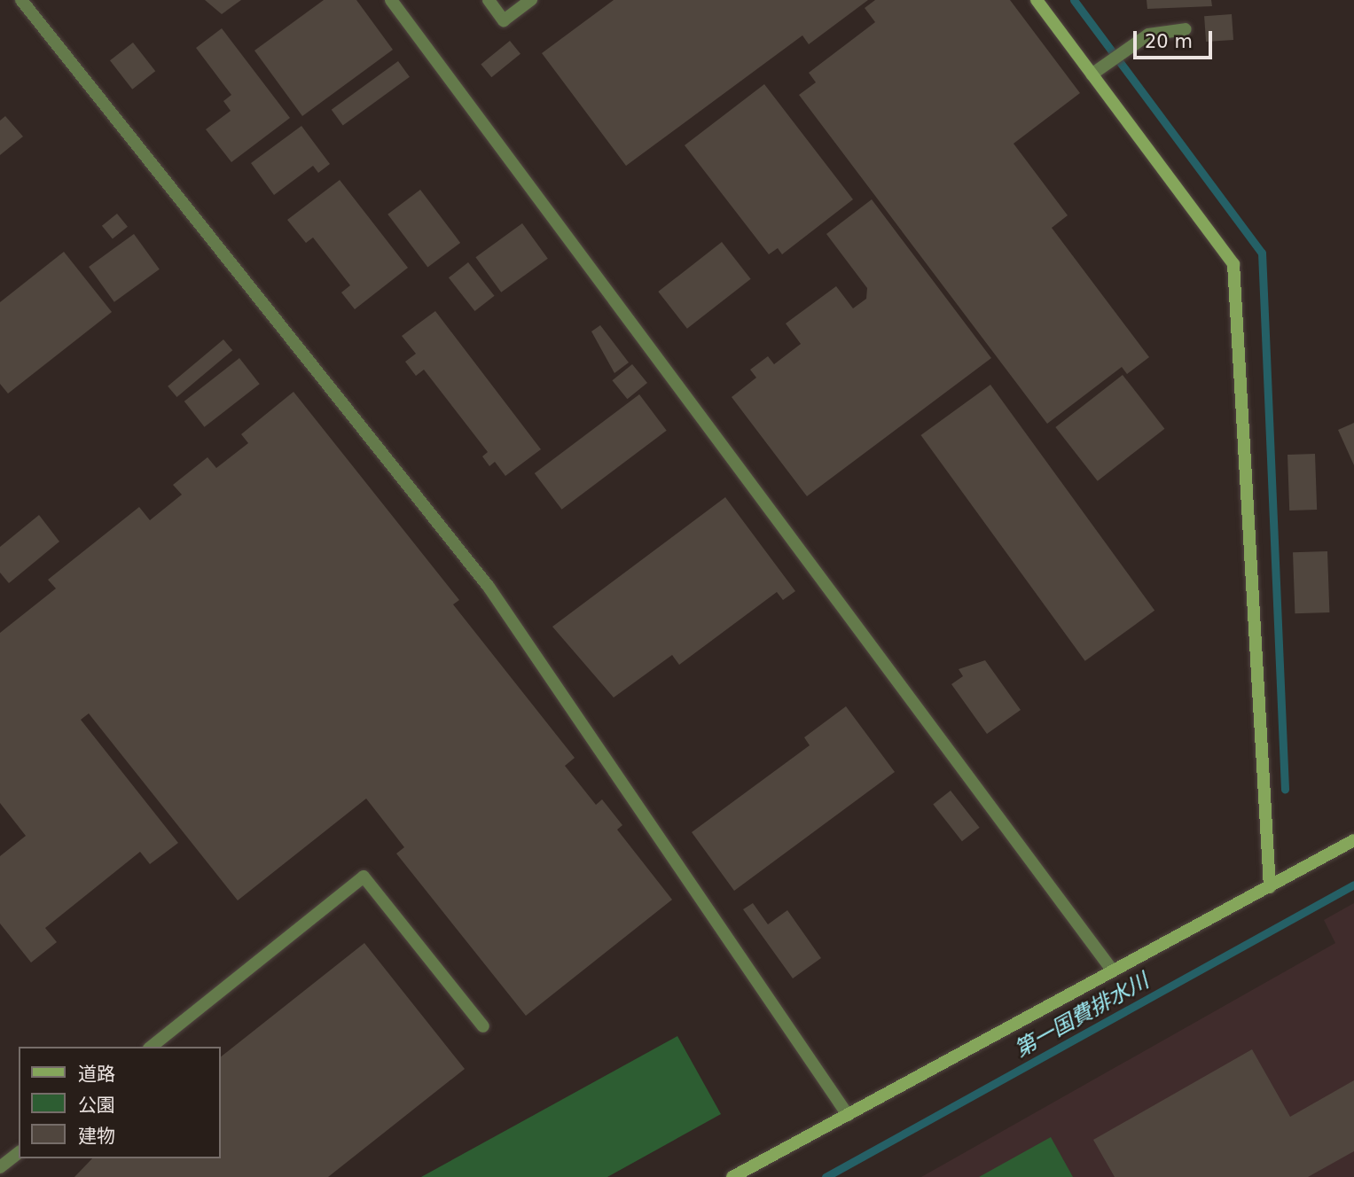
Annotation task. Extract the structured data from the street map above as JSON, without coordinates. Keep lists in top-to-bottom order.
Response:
{
  "water": ["第一国費排水川"],
  "legend": ["道路", "公園", "建物"],
  "scale_bar": "20 m"
}
